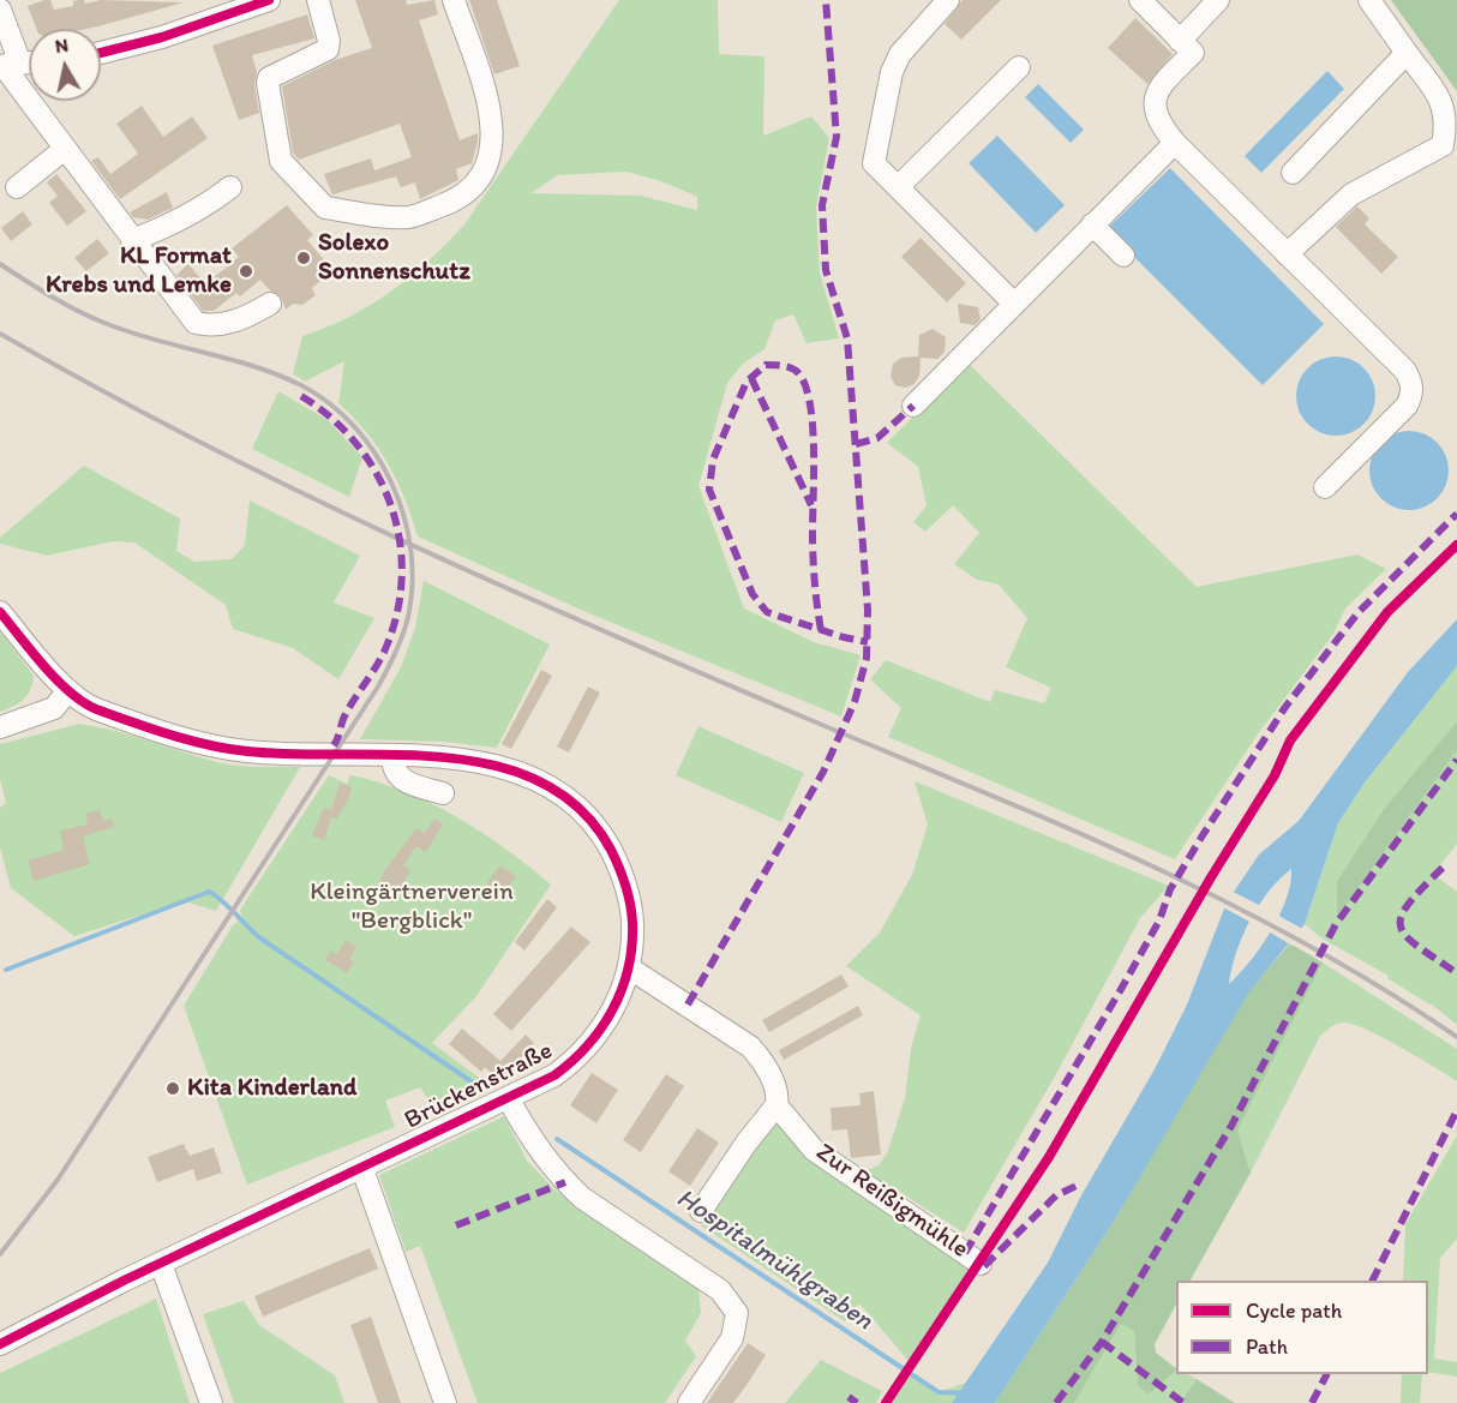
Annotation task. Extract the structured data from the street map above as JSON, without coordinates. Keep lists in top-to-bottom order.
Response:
{
  "streets": {
    "street": ["Brückenstraße", "Zur Reißigmühle"]
  },
  "crossings": [
    ["Brückenstraße", "Zur Reißigmühle"]
  ],
  "water": ["Hospitalmühlgraben"],
  "parks": ["Kleingärtnerverein \"Bergblick\""],
  "places": ["Solexo Sonnenschutz", "KL Format Krebs und Lemke", "Kita Kinderland"],
  "legend": ["Cycle path", "Path"],
  "north": "top"
}
